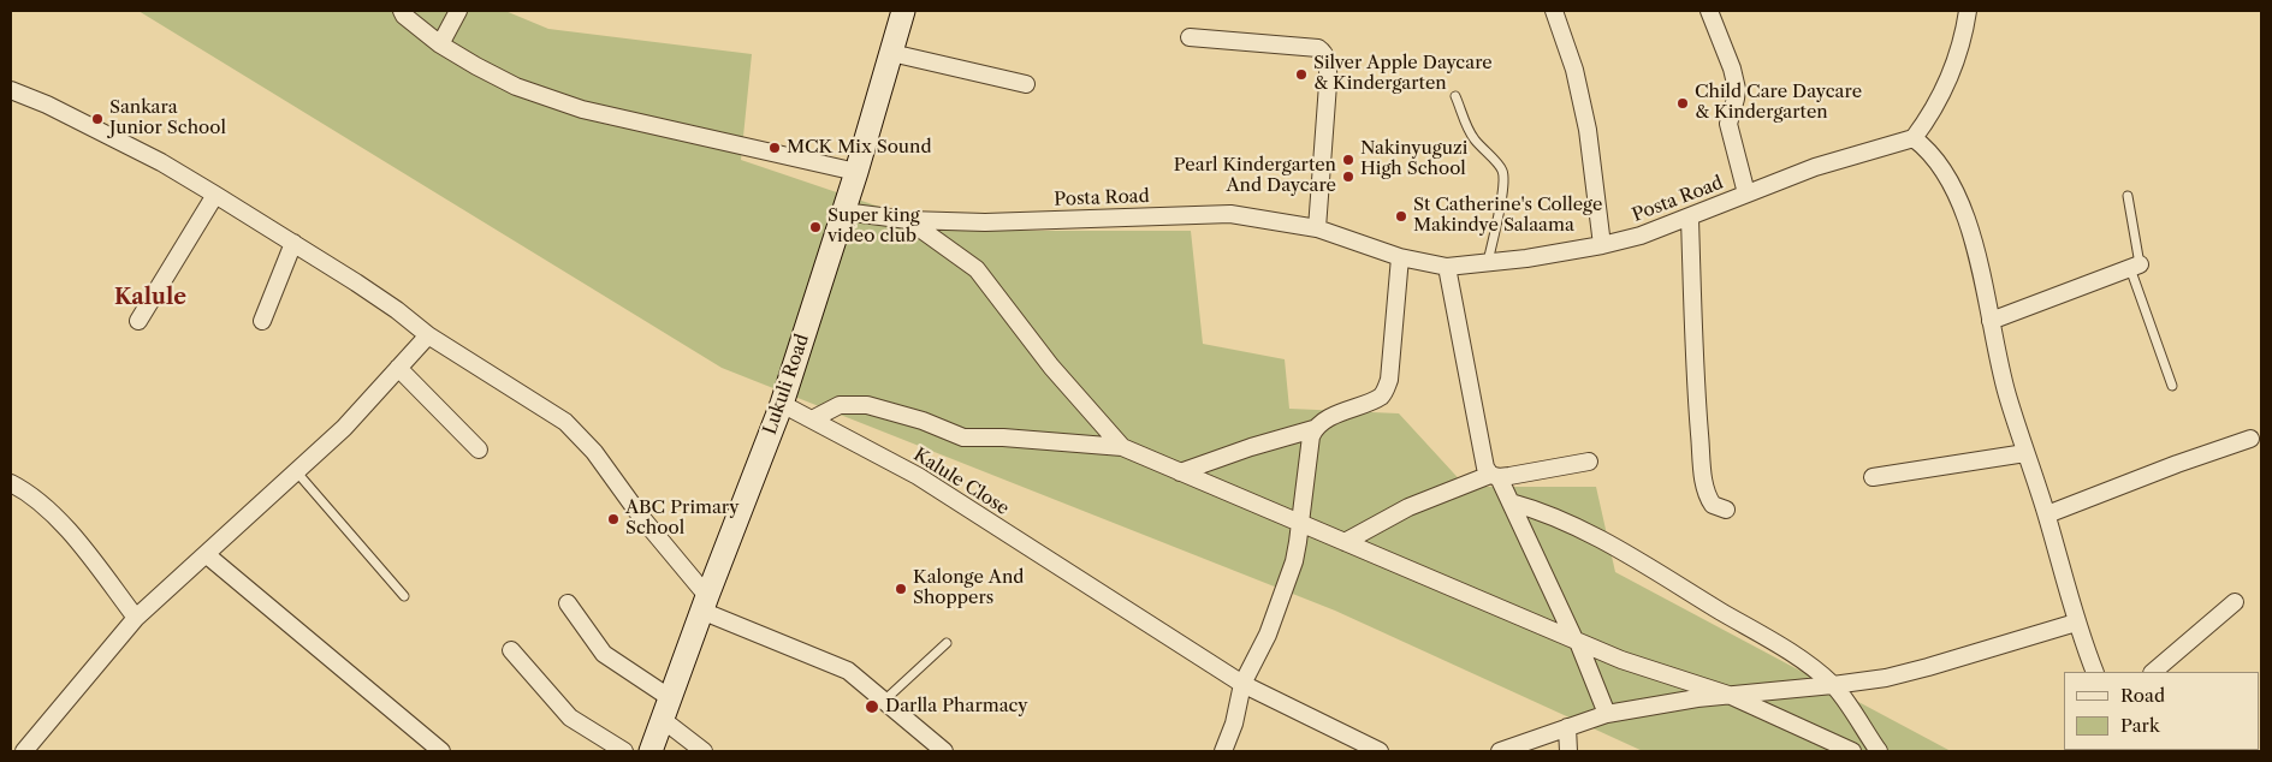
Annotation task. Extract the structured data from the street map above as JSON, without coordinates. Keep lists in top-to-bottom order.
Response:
{
  "streets": {
    "street": ["Posta Road", "Lukuli Road", "Kalule Close"]
  },
  "crossings": [
    ["Posta Road", "Lukuli Road"],
    ["Lukuli Road", "Kalule Close"]
  ],
  "districts": ["Kalule"],
  "places": [
    "Silver Apple Daycare & Kindergarten",
    "Child Care Daycare & Kindergarten",
    "Sankara Junior School",
    "MCK Mix Sound",
    "Nakinyuguzi High School",
    "Pearl Kindergarten And Daycare",
    "St Catherine's College Makindye Salaama",
    "Super king video club",
    "ABC Primary School",
    "Kalonge And Shoppers",
    "Darlla Pharmacy"
  ],
  "legend": ["Road", "Park"]
}
